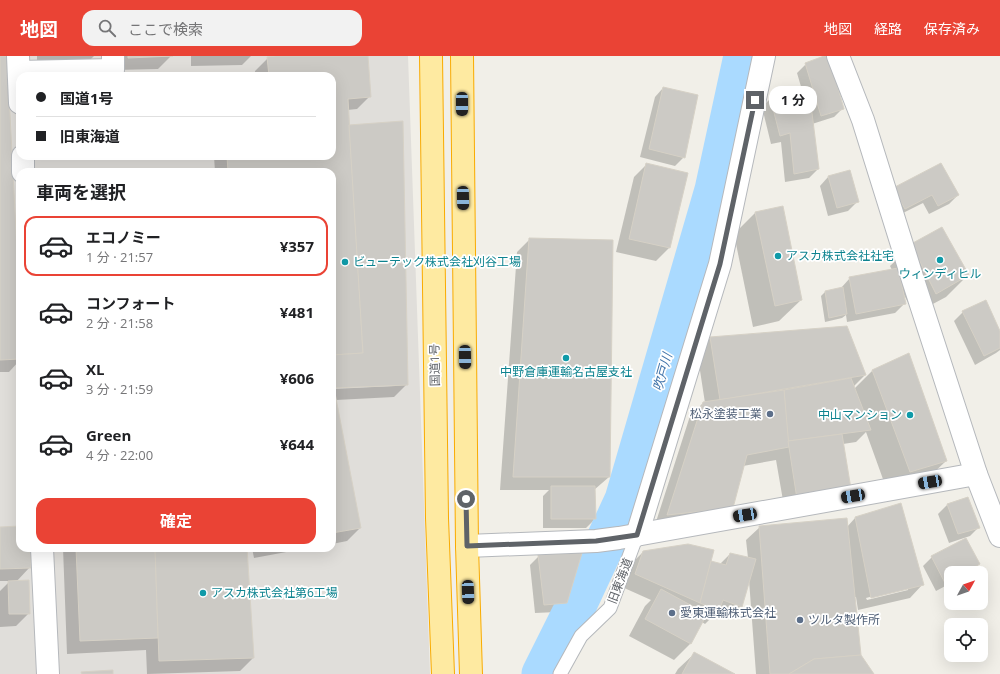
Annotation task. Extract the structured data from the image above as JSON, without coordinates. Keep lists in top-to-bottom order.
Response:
{
  "streets": {
    "highway": ["国道1号"],
    "street": ["旧東海道"]
  },
  "water": ["吹戸川"],
  "places": [
    "アスカ株式会社社宅",
    "ウィンディヒル",
    "ビューテック株式会社刈谷工場",
    "中野倉庫運輸名古屋支社",
    "松永塗装工業",
    "中山マンション",
    "アスカ株式会社第6工場",
    "愛東運輸株式会社",
    "ツルタ製作所"
  ],
  "north": "top right",
  "page": {
    "header": "地図",
    "search": "ここで検索",
    "nav": ["地図", "経路", "保存済み"],
    "banner": ["国道1号", "旧東海道"],
    "bubble": "1 分",
    "heading": "車両を選択",
    "list": [
      {
        "name": "エコノミー",
        "note": "1 分 · 21:57",
        "value": "¥357"
      },
      {
        "name": "コンフォート",
        "note": "2 分 · 21:58",
        "value": "¥481"
      },
      {
        "name": "XL",
        "note": "3 分 · 21:59",
        "value": "¥606"
      },
      {
        "name": "Green",
        "note": "4 分 · 22:00",
        "value": "¥644"
      }
    ],
    "buttons": "確定"
  }
}
